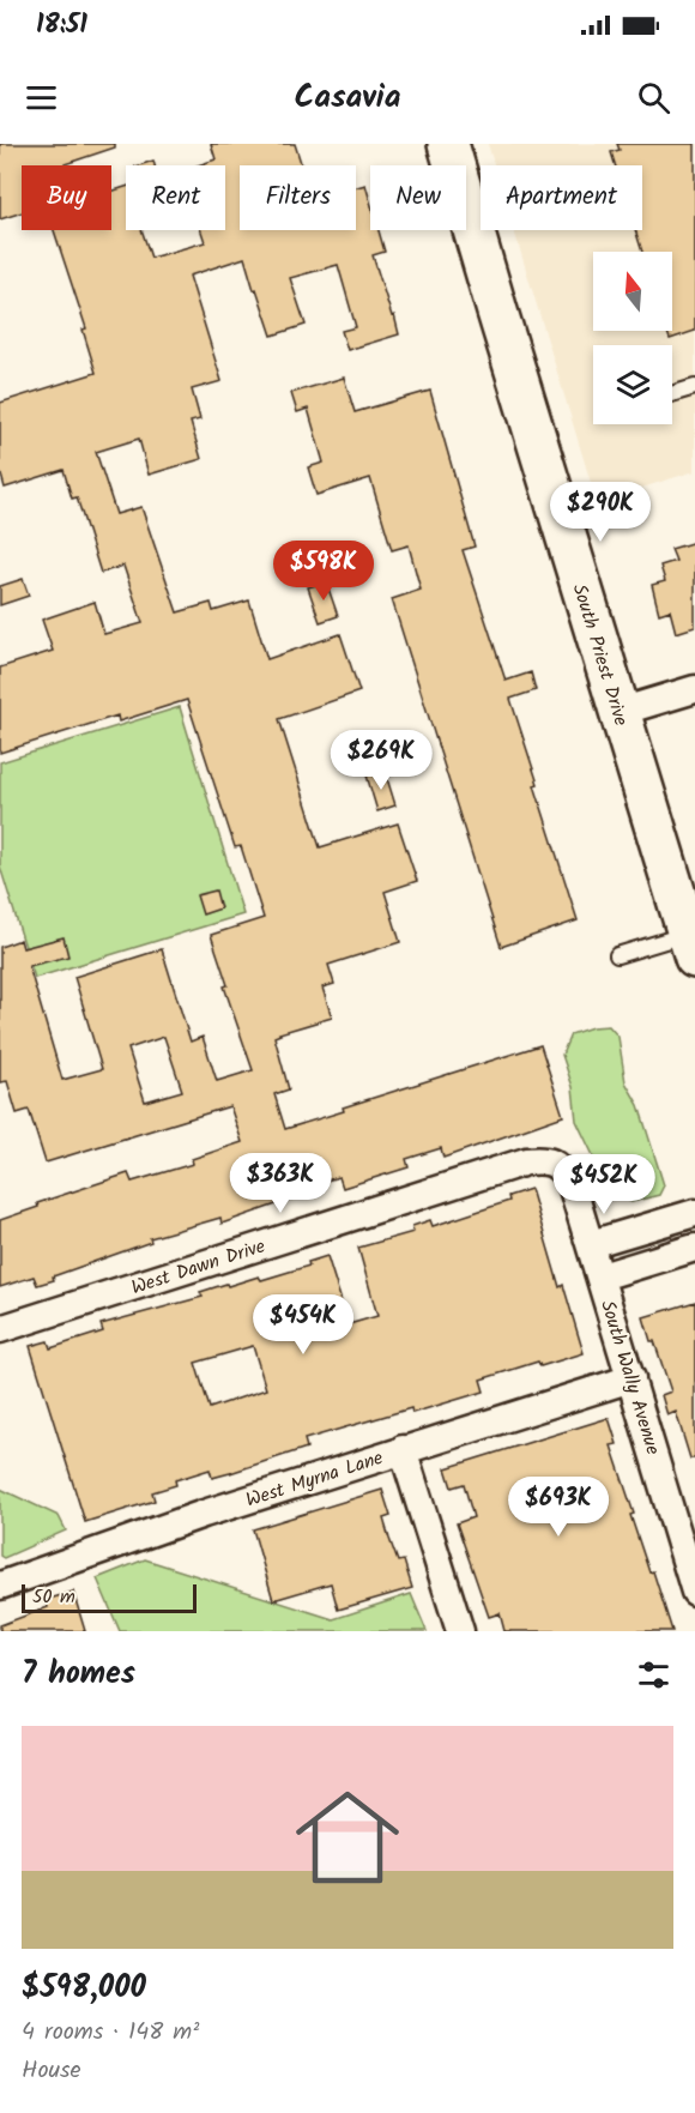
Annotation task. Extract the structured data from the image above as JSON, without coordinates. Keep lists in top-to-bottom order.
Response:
{
  "streets": {
    "main road": ["South Priest Drive"],
    "street": ["West Dawn Drive", "South Wally Avenue", "West Myrna Lane"]
  },
  "crossings": [
    ["West Dawn Drive", "South Wally Avenue"],
    ["South Wally Avenue", "West Myrna Lane"]
  ],
  "scale_bar": "50 m",
  "north": "top",
  "page": {
    "status": "18:51",
    "header": "Casavia",
    "chip": [
      "Buy",
      "Rent",
      "Filters",
      "New",
      "Apartment"
    ],
    "price": [
      "$290K",
      "$598K",
      "$269K",
      "$363K",
      "$452K",
      "$454K",
      "$693K"
    ],
    "scale": "50 m",
    "heading": "7 homes",
    "list": [
      {
        "name": "$598,000",
        "note": "4 rooms · 148 m² · House"
      }
    ]
  }
}
